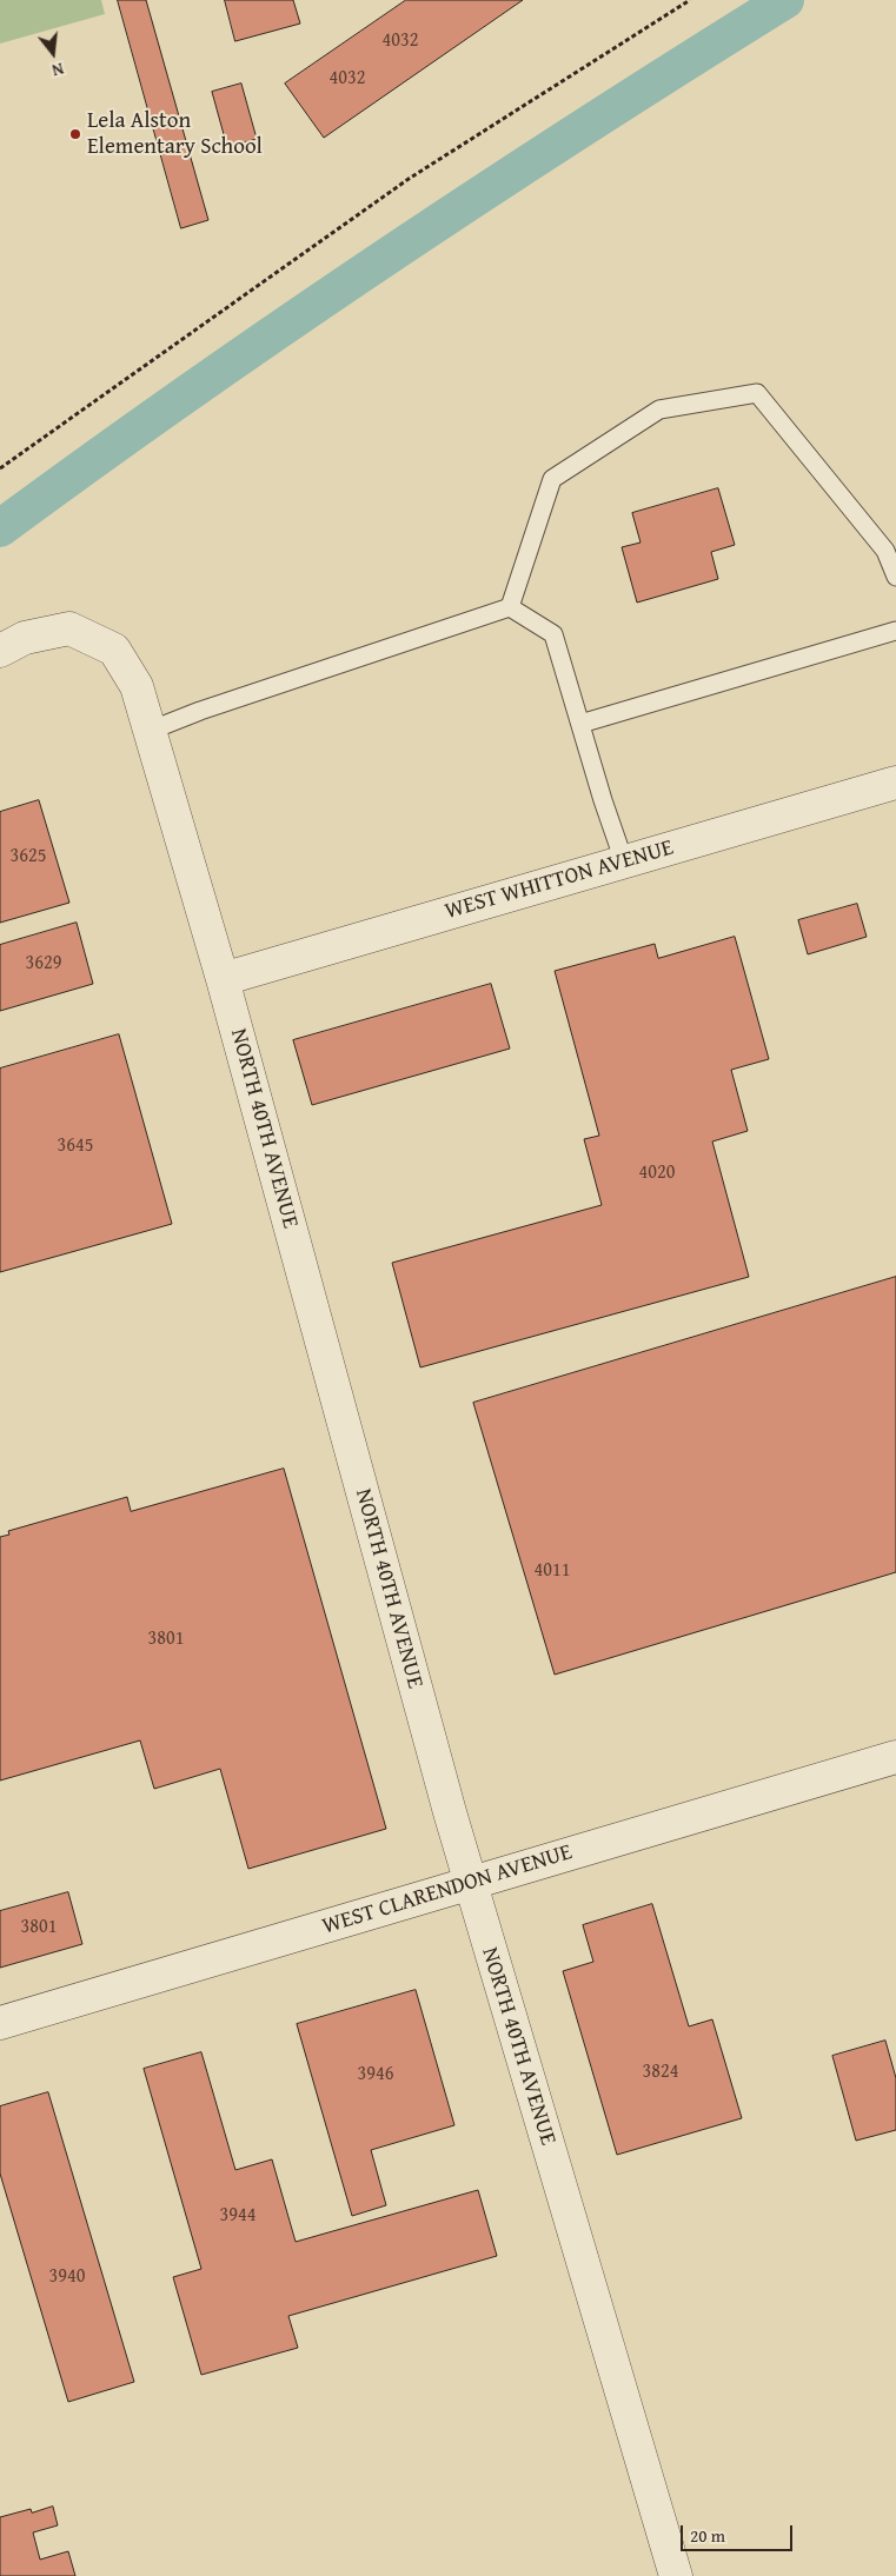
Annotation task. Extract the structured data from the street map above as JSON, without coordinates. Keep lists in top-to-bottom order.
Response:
{
  "streets": {
    "street": ["WEST WHITTON AVENUE", "NORTH 40TH AVENUE", "WEST CLARENDON AVENUE"]
  },
  "crossings": [
    ["WEST WHITTON AVENUE", "NORTH 40TH AVENUE"],
    ["NORTH 40TH AVENUE", "WEST CLARENDON AVENUE"]
  ],
  "places": ["Lela Alston Elementary School"],
  "house_numbers": [
    "4032",
    "4032",
    "3625",
    "3629",
    "3645",
    "4020",
    "4011",
    "3801",
    "3801",
    "3824",
    "3946",
    "3944",
    "3940"
  ],
  "scale_bar": "20 m",
  "north": "bottom"
}
